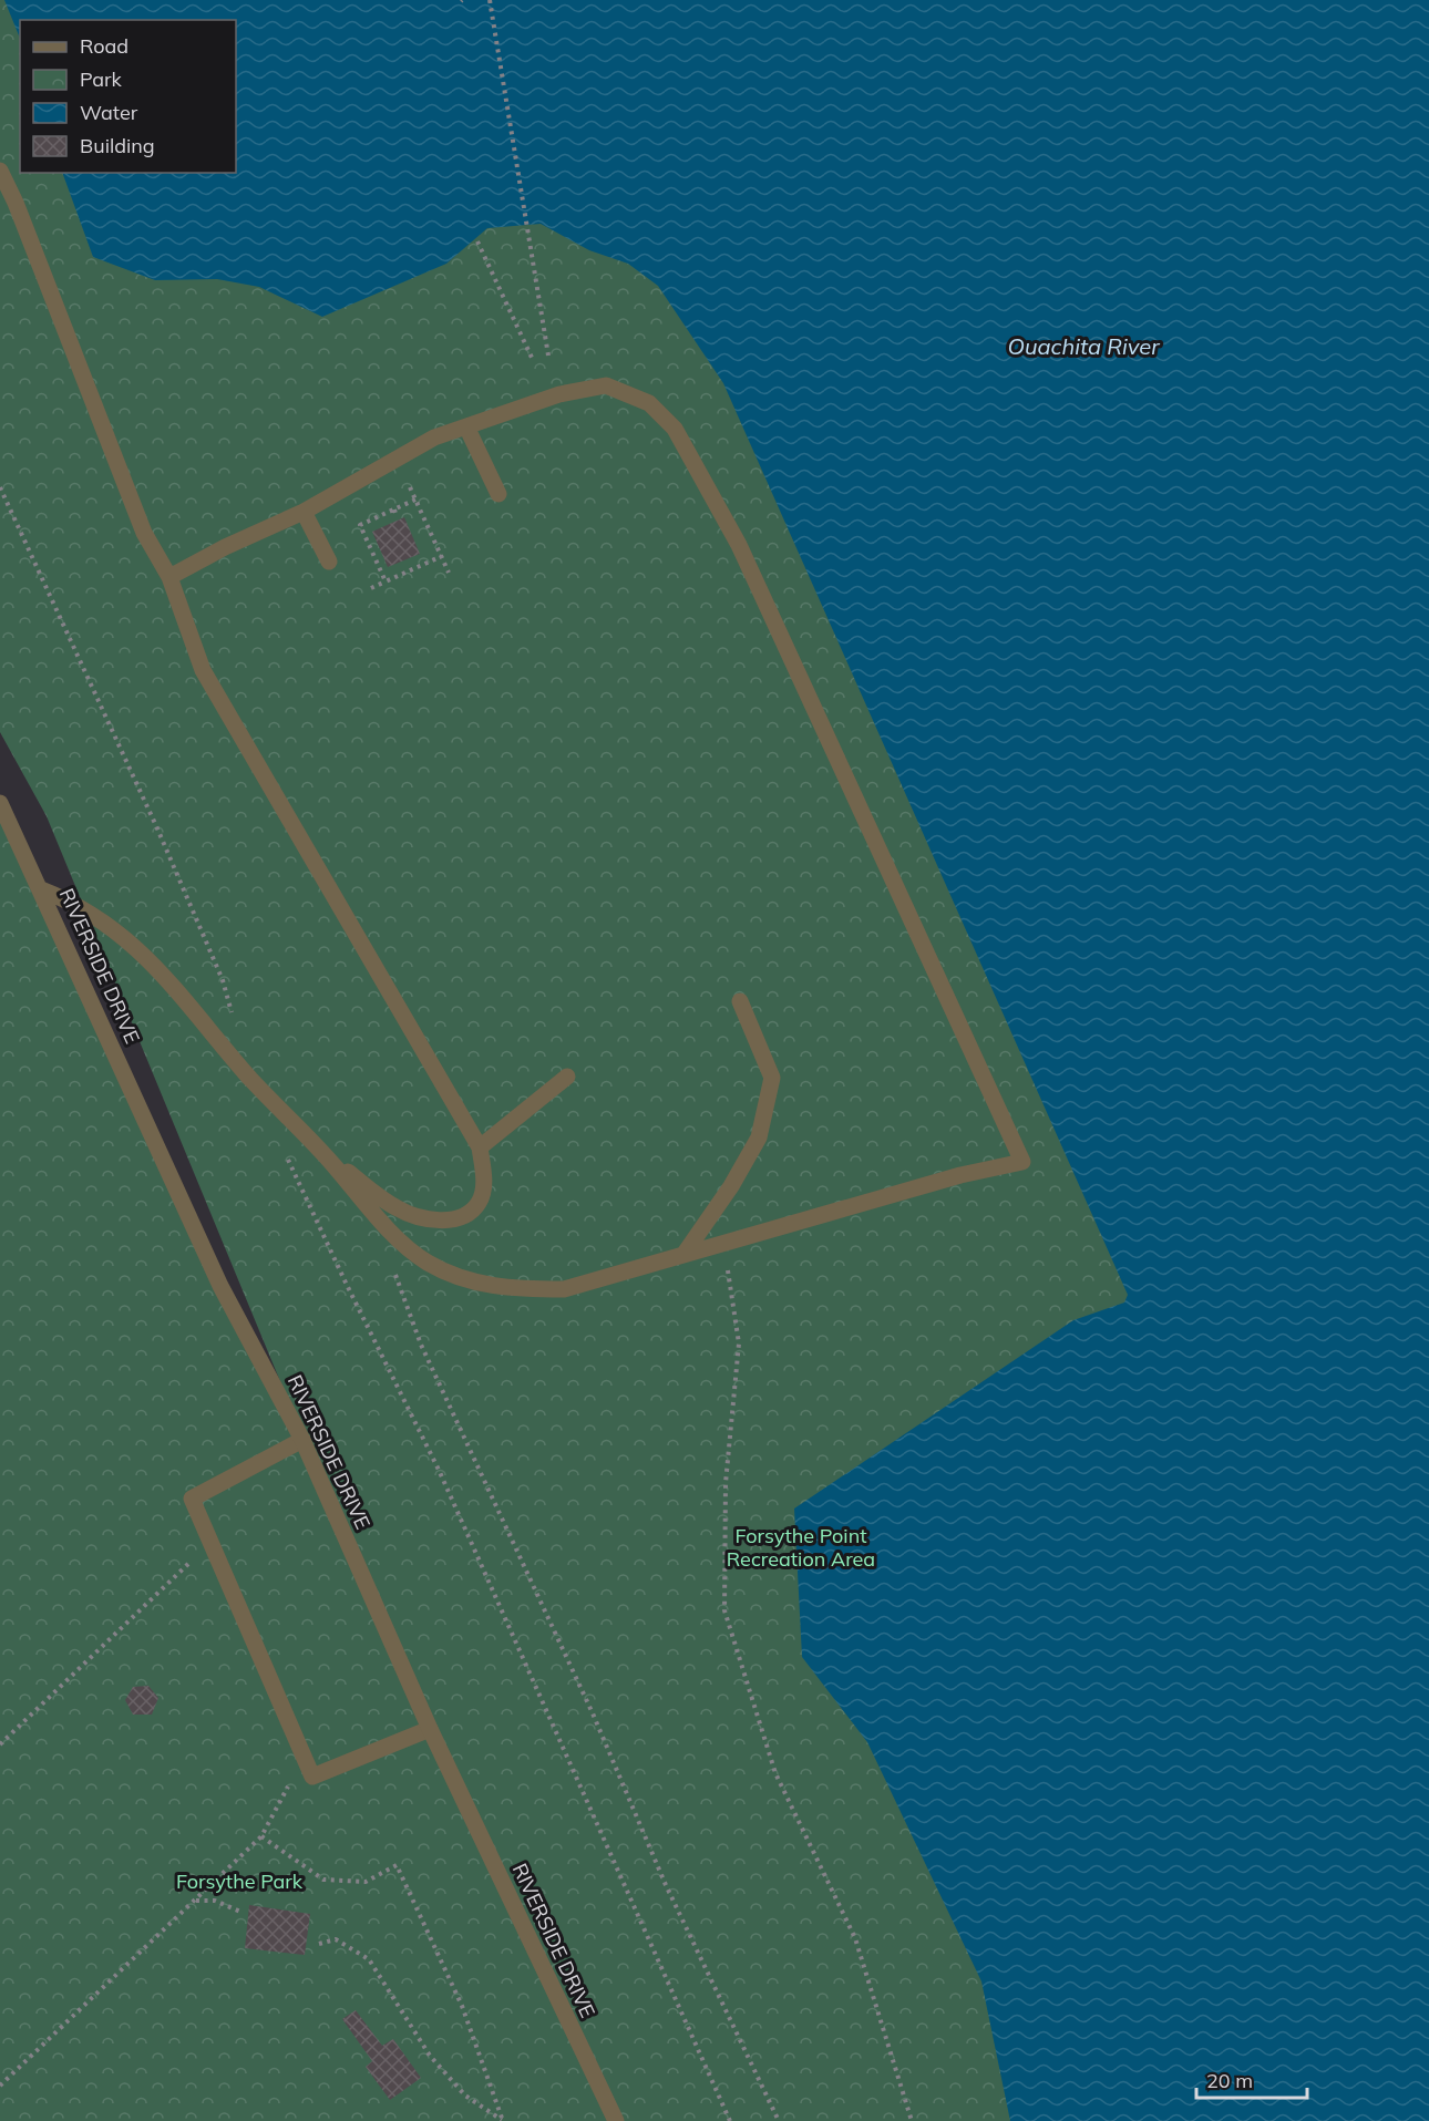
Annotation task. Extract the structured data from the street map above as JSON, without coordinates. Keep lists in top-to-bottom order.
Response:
{
  "streets": {
    "street": ["RIVERSIDE DRIVE"]
  },
  "water": ["Ouachita River"],
  "parks": ["Forsythe Point Recreation Area", "Forsythe Park"],
  "legend": [
    "Road",
    "Park",
    "Water",
    "Building"
  ],
  "scale_bar": "20 m"
}
